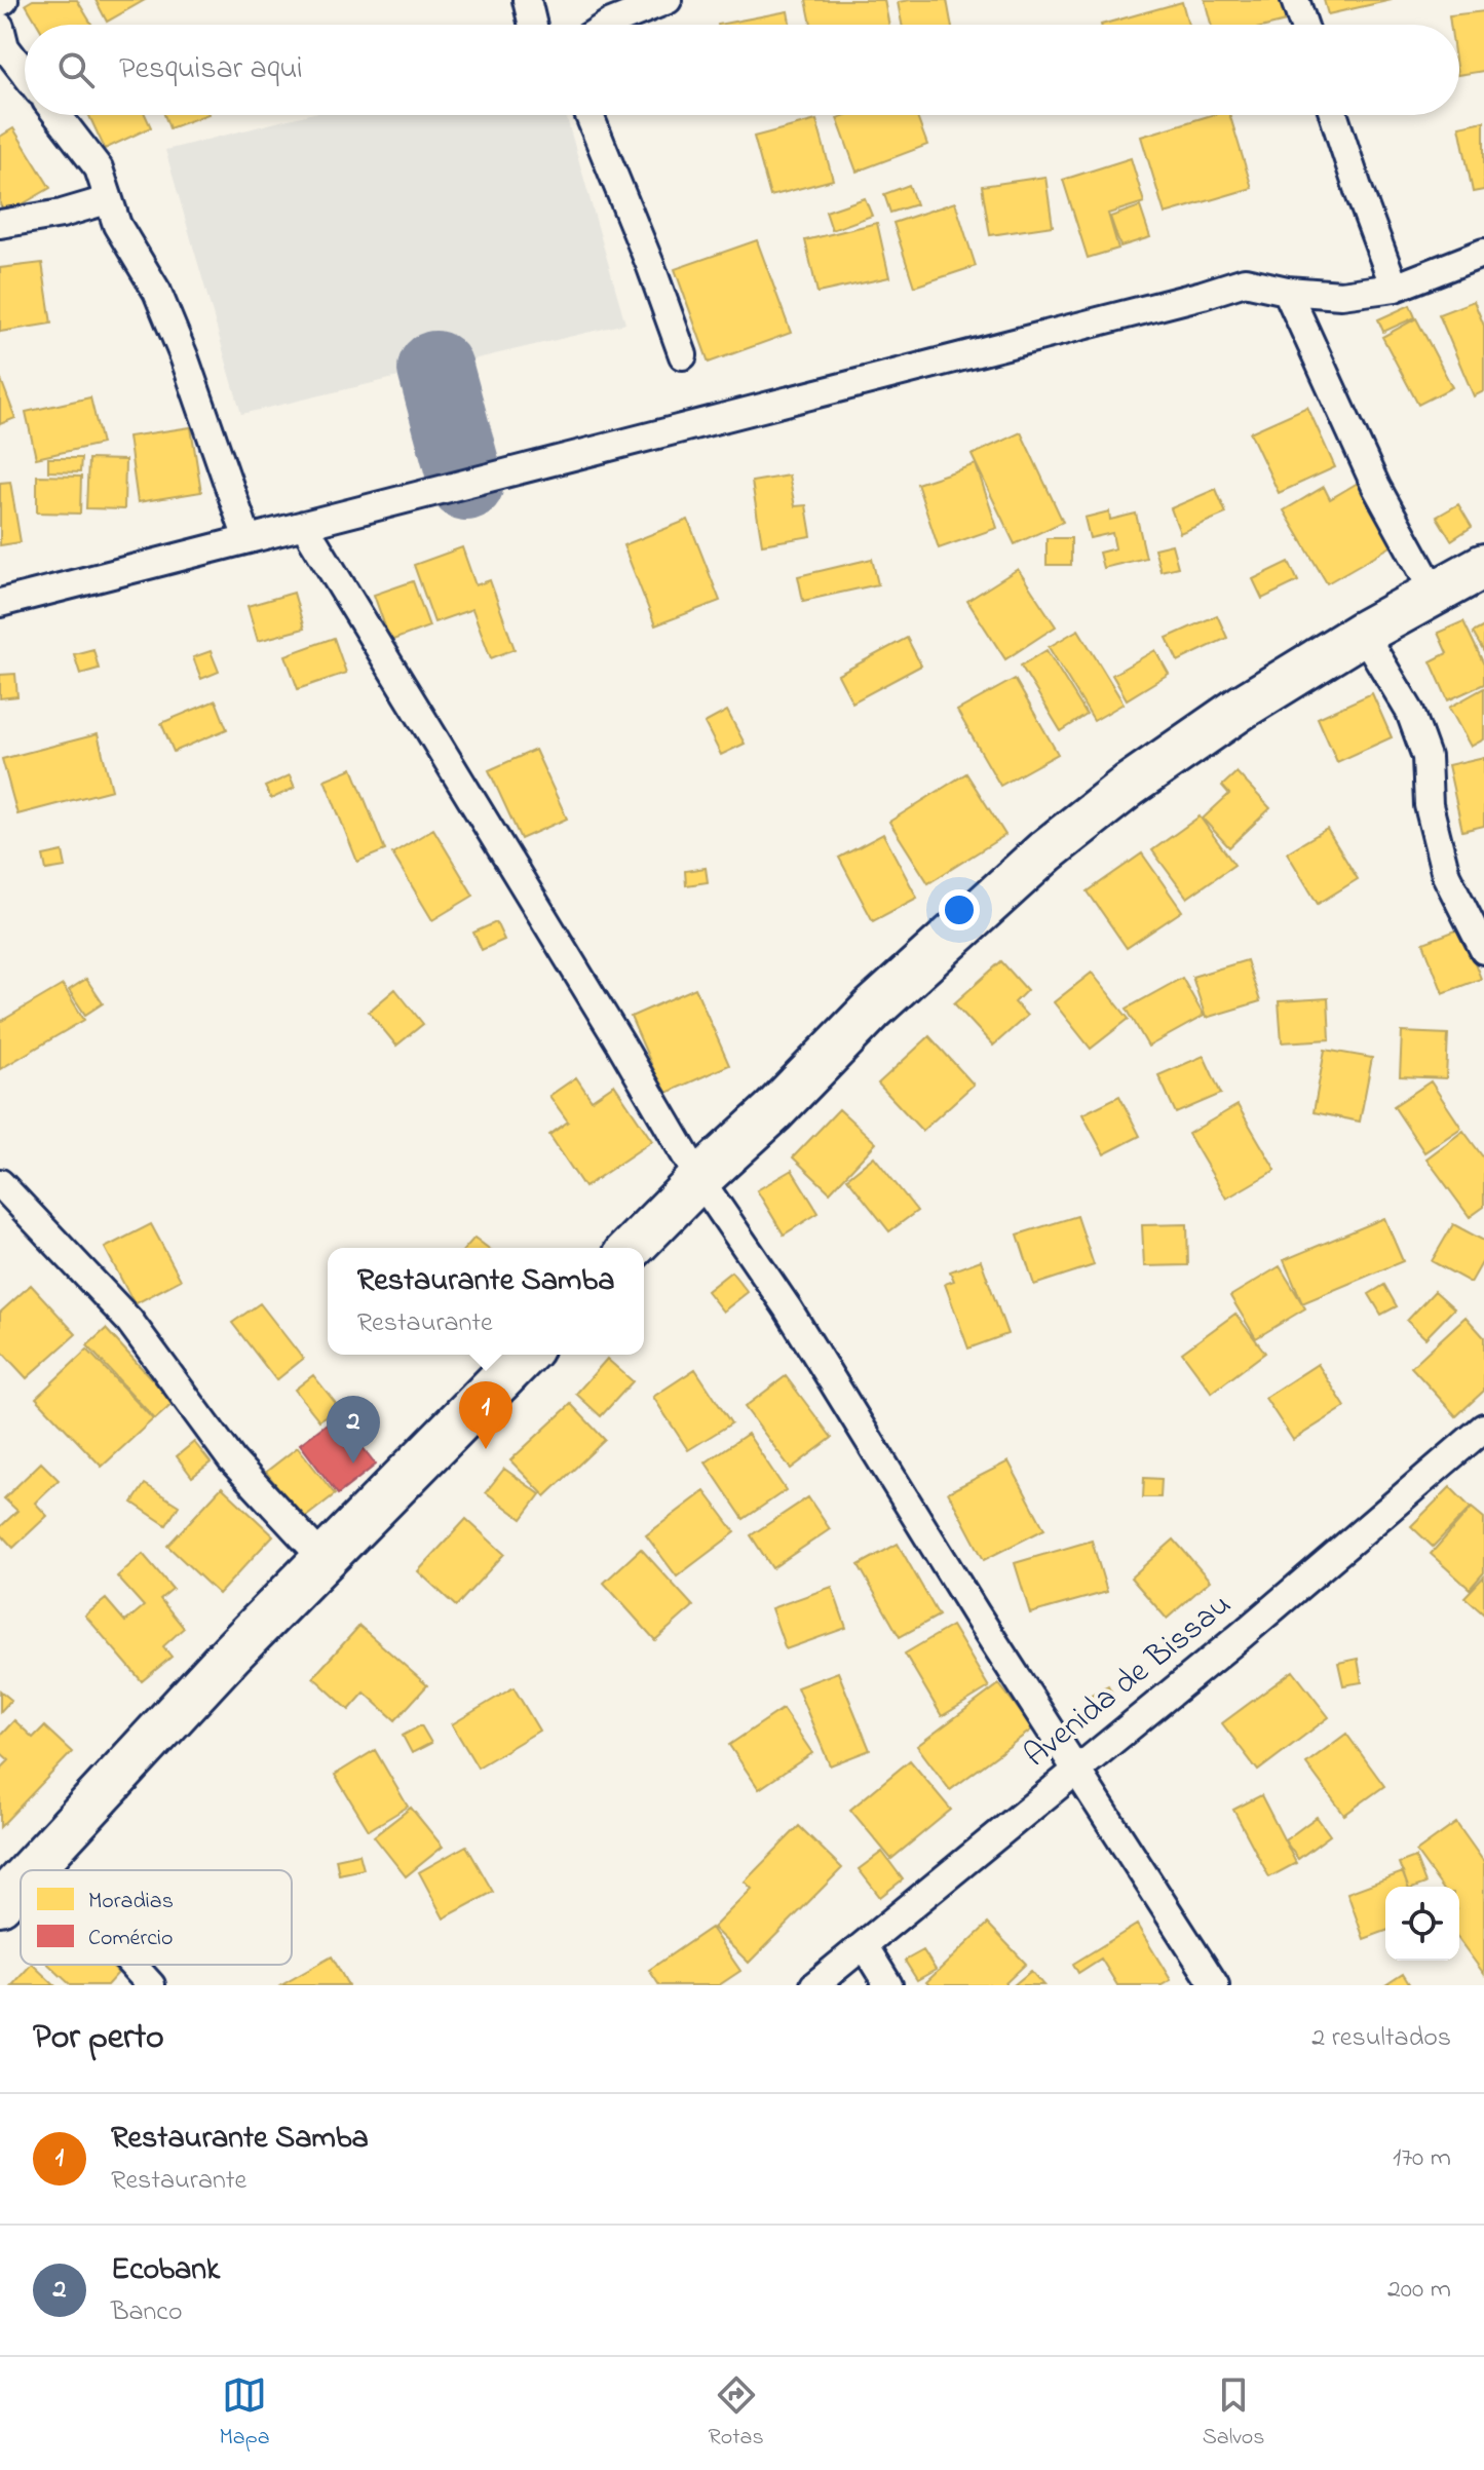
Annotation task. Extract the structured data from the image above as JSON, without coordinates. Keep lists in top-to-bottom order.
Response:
{
  "streets": {
    "street": ["Avenida de Bissau"]
  },
  "legend": ["Moradias", "Comércio"],
  "page": {
    "search": "Pesquisar aqui",
    "popup": ["Restaurante Samba", "Restaurante"],
    "pins": ["1", "2"],
    "heading": ["Por perto", "2 resultados"],
    "list": [
      {
        "mark": "1",
        "name": "Restaurante Samba",
        "note": "Restaurante",
        "value": "170 m"
      },
      {
        "mark": "2",
        "name": "Ecobank",
        "note": "Banco",
        "value": "200 m"
      }
    ],
    "nav": ["Mapa", "Rotas", "Salvos"]
  }
}
